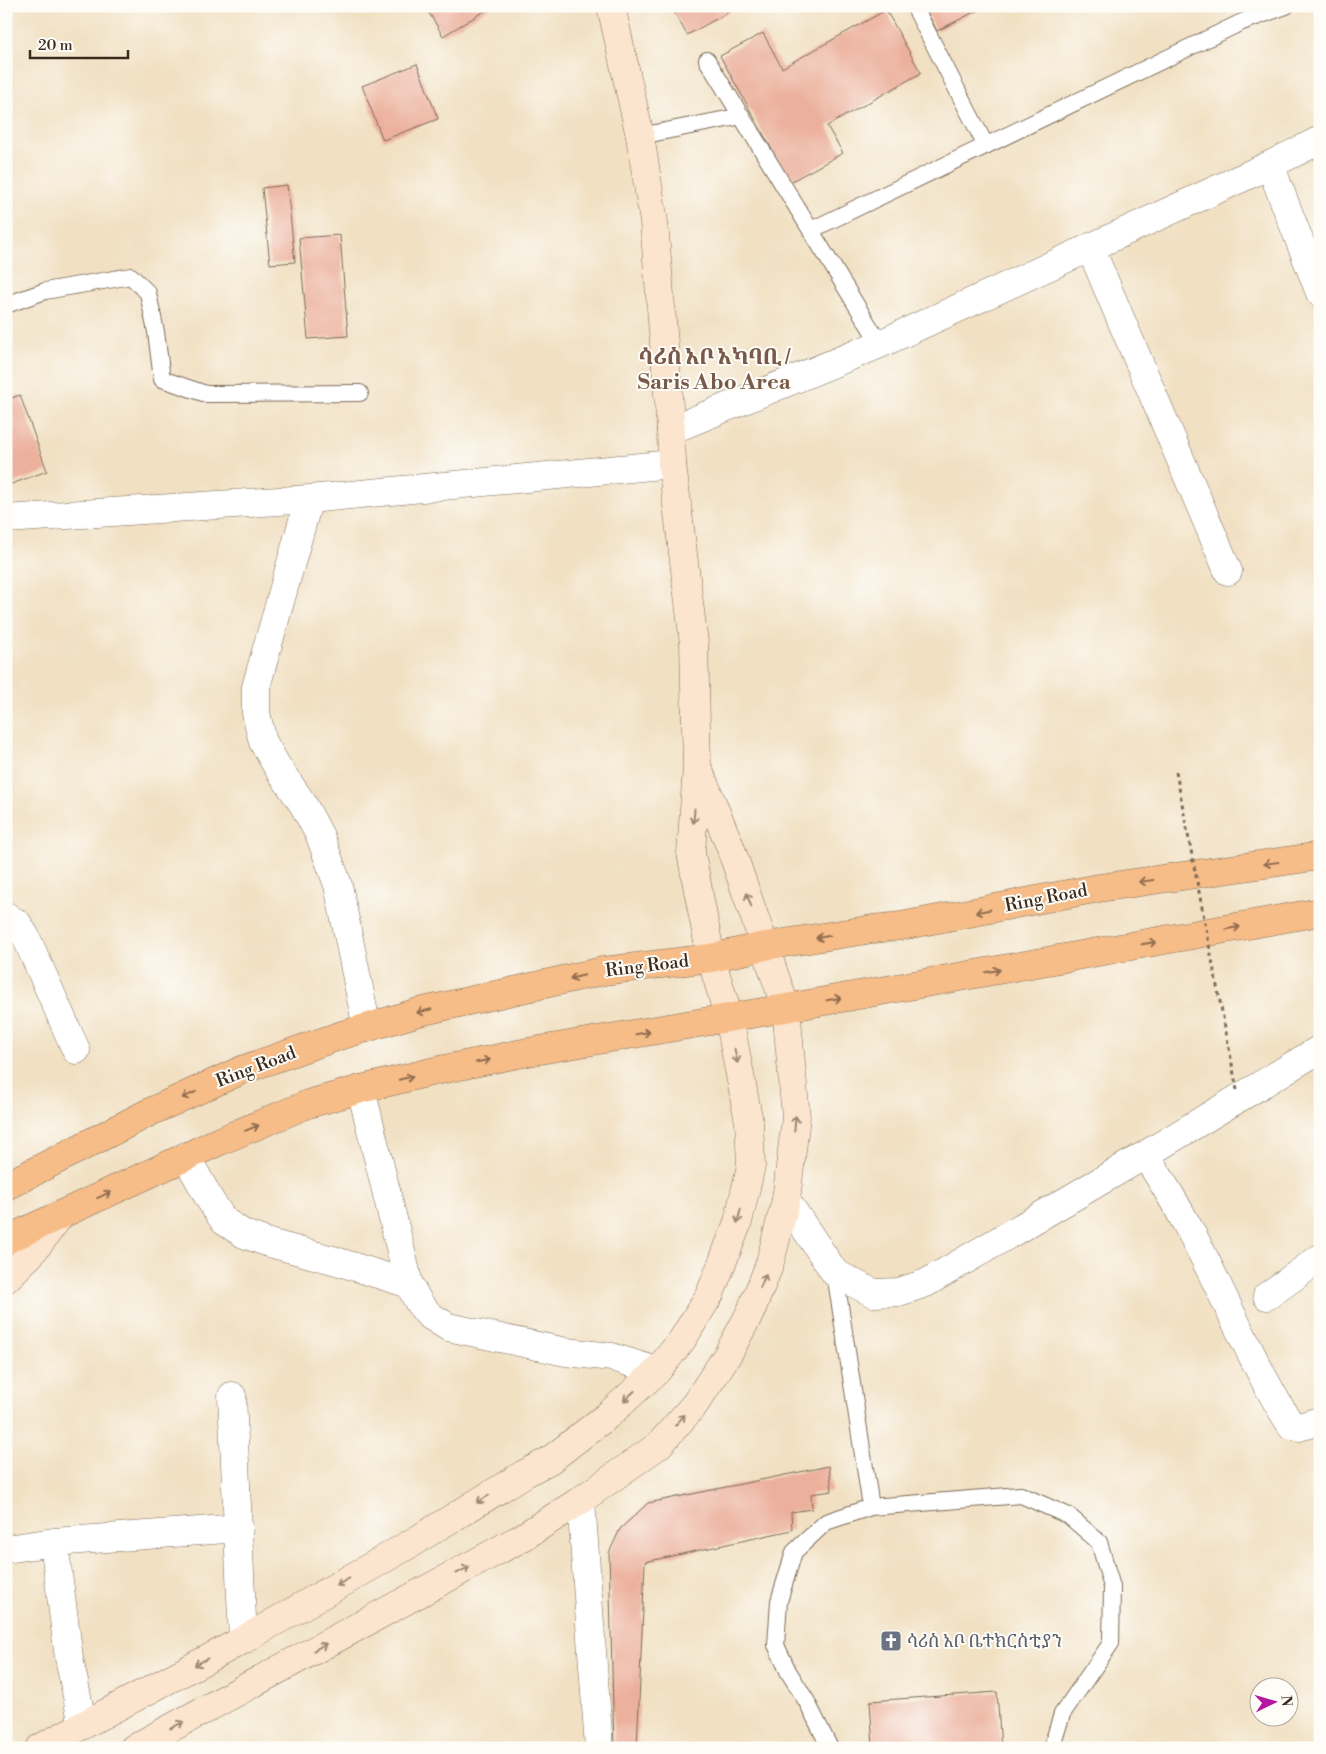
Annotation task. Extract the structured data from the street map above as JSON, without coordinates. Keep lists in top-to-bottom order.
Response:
{
  "streets": {
    "highway": ["Ring Road"]
  },
  "districts": ["ሳሪስ አቦ አካባቢ / Saris Abo Area"],
  "places": {
    "church": ["ሳሪስ አቦ ቤተክርስቲያን"]
  },
  "scale_bar": "20 m",
  "north": "right"
}
